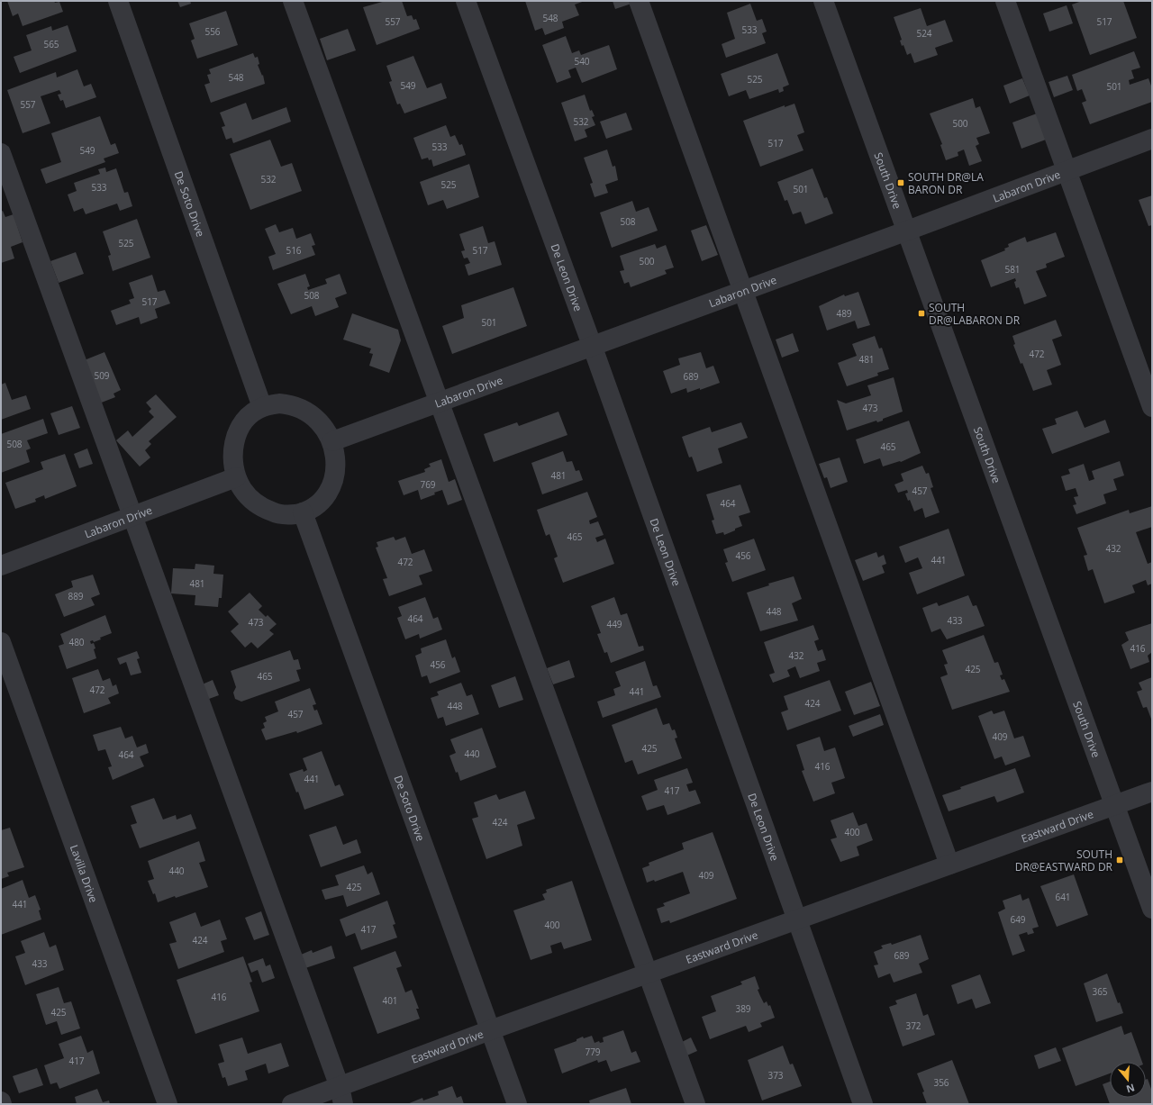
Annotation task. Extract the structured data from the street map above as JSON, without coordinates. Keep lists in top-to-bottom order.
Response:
{
  "streets": {
    "street": [
      "South Drive",
      "Labaron Drive",
      "De Soto Drive",
      "De Leon Drive",
      "Eastward Drive",
      "Lavilla Drive"
    ]
  },
  "crossings": [
    ["South Drive", "Labaron Drive"],
    ["South Drive", "Eastward Drive"],
    ["Labaron Drive", "De Soto Drive"],
    ["Labaron Drive", "De Leon Drive"],
    ["De Soto Drive", "Eastward Drive"],
    ["De Leon Drive", "Eastward Drive"]
  ],
  "places": {
    "transit": ["SOUTH DR@LA BARON DR", "SOUTH DR@LABARON DR", "SOUTH DR@EASTWARD DR"]
  },
  "house_numbers": [
    "548",
    "557",
    "517",
    "533",
    "556",
    "524",
    "565",
    "540",
    "548",
    "525",
    "549",
    "501",
    "557",
    "532",
    "500",
    "517",
    "533",
    "549",
    "532",
    "525",
    "533",
    "501",
    "508",
    "525",
    "516",
    "517",
    "500",
    "581",
    "508",
    "517",
    "489",
    "501",
    "472",
    "481",
    "509",
    "689",
    "473",
    "508",
    "465",
    "481",
    "769",
    "457",
    "464",
    "465",
    "432",
    "456",
    "441",
    "472",
    "481",
    "889",
    "448",
    "464",
    "433",
    "473",
    "449",
    "480",
    "416",
    "432",
    "456",
    "425",
    "465",
    "472",
    "441",
    "424",
    "448",
    "457",
    "409",
    "425",
    "440",
    "464",
    "416",
    "441",
    "417",
    "424",
    "400",
    "440",
    "409",
    "425",
    "641",
    "441",
    "649",
    "400",
    "417",
    "424",
    "689",
    "433",
    "365",
    "416",
    "401",
    "389",
    "425",
    "372",
    "779",
    "417",
    "373",
    "356"
  ],
  "north": "bottom"
}
